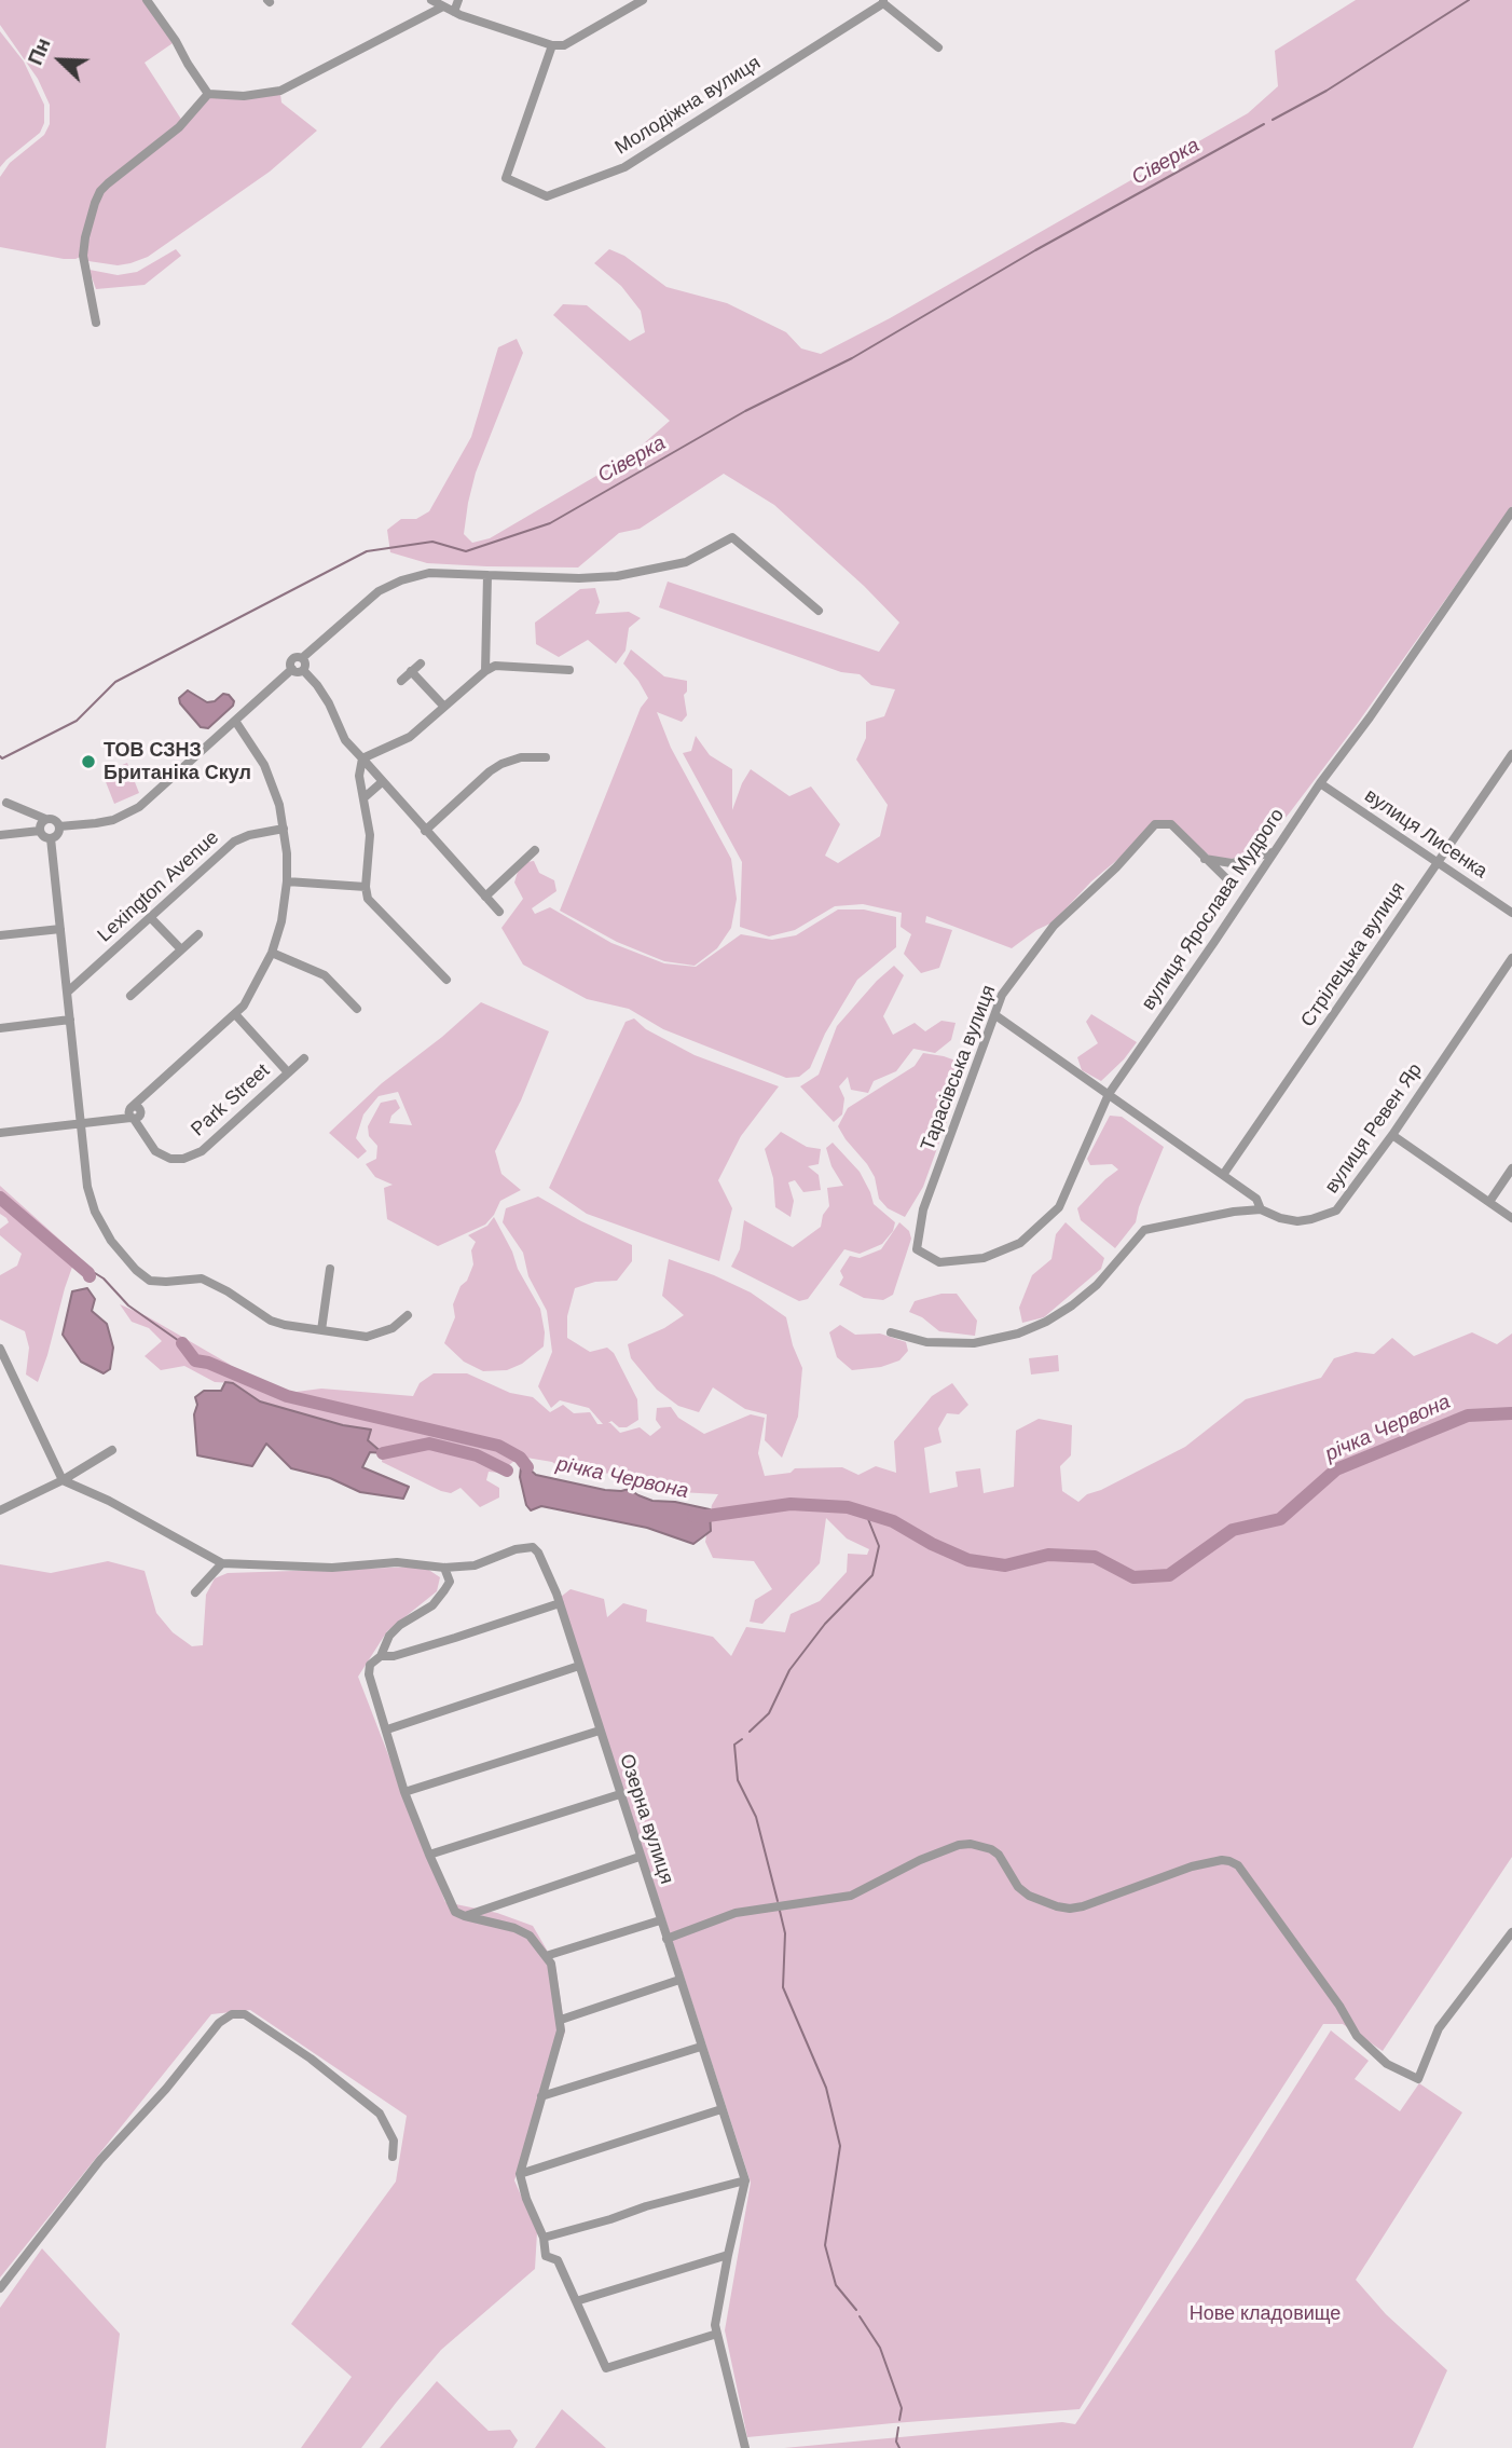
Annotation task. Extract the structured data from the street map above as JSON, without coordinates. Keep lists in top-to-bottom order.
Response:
{
  "streets": {
    "street": [
      "Молодіжна вулиця",
      "вулиця Лисенка",
      "Lexington Avenue",
      "вулиця Ярослава Мудрого",
      "Стрілецька вулиця",
      "Тарасівська вулиця",
      "Park Street",
      "вулиця Ревен Яр",
      "Озерна вулиця"
    ]
  },
  "crossings": [
    ["вулиця Лисенка", "вулиця Ярослава Мудрого"],
    ["вулиця Лисенка", "Стрілецька вулиця"],
    ["вулиця Ярослава Мудрого", "Тарасівська вулиця"]
  ],
  "water": ["Сіверка", "річка Червона"],
  "parks": ["Нове кладовище"],
  "places": ["ТОВ СЗНЗ Британіка Скул"],
  "north": "top left"
}
